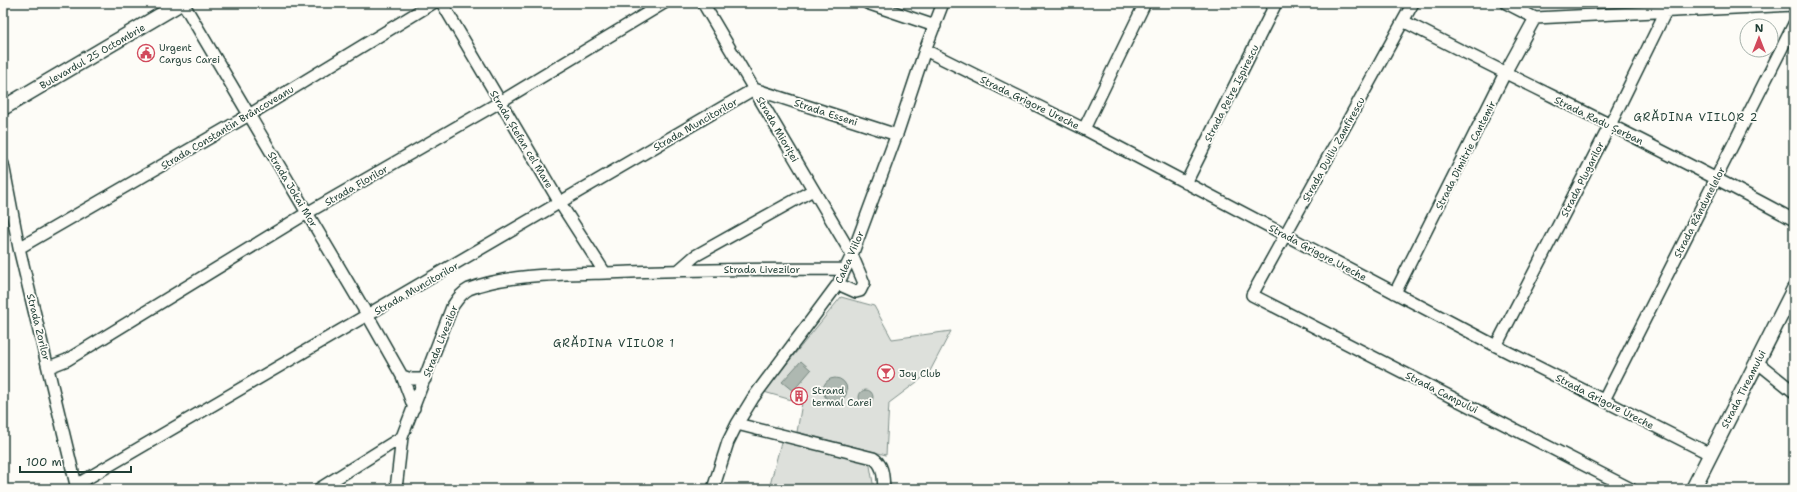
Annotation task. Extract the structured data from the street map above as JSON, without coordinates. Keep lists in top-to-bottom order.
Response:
{
  "streets": {
    "main road": ["Bulevardul 25 Octombrie", "Strada Tireamului"],
    "street": [
      "Strada Petre Ispirescu",
      "Strada Grigore Ureche",
      "Strada Esseni",
      "Strada Radu Șerban",
      "Strada Muncitorilor",
      "Strada Constantin Brâncoveanu",
      "Strada Mioriței",
      "Strada Ștefan cel Mare",
      "Strada Duiliu Zamfirescu",
      "Strada Dimitrie Cantemir",
      "Strada Plugarilor",
      "Strada Florilor",
      "Strada Jokai Mor",
      "Strada Rândunelelor",
      "Calea Viilor",
      "Strada Livezilor",
      "Strada Zorilor",
      "Strada Campului"
    ]
  },
  "crossings": [
    ["Bulevardul 25 Octombrie", "Strada Jokai Mor"],
    ["Strada Petre Ispirescu", "Strada Grigore Ureche"],
    ["Strada Grigore Ureche", "Strada Duiliu Zamfirescu"],
    ["Strada Grigore Ureche", "Strada Dimitrie Cantemir"],
    ["Strada Grigore Ureche", "Strada Plugarilor"],
    ["Strada Grigore Ureche", "Strada Rândunelelor"],
    ["Strada Grigore Ureche", "Calea Viilor"],
    ["Strada Grigore Ureche", "Strada Tireamului"],
    ["Strada Esseni", "Strada Muncitorilor"],
    ["Strada Esseni", "Strada Mioriței"],
    ["Strada Esseni", "Calea Viilor"],
    ["Strada Radu Șerban", "Strada Duiliu Zamfirescu"],
    ["Strada Radu Șerban", "Strada Dimitrie Cantemir"],
    ["Strada Radu Șerban", "Strada Plugarilor"],
    ["Strada Radu Șerban", "Strada Rândunelelor"],
    ["Strada Muncitorilor", "Strada Mioriței"],
    ["Strada Muncitorilor", "Strada Ștefan cel Mare"],
    ["Strada Muncitorilor", "Strada Jokai Mor"],
    ["Strada Muncitorilor", "Strada Zorilor"],
    ["Strada Constantin Brâncoveanu", "Strada Jokai Mor"],
    ["Strada Constantin Brâncoveanu", "Strada Zorilor"],
    ["Strada Mioriței", "Calea Viilor"],
    ["Strada Ștefan cel Mare", "Strada Florilor"],
    ["Strada Ștefan cel Mare", "Strada Livezilor"],
    ["Strada Duiliu Zamfirescu", "Strada Campului"],
    ["Strada Florilor", "Strada Jokai Mor"],
    ["Strada Florilor", "Strada Zorilor"],
    ["Strada Jokai Mor", "Strada Livezilor"],
    ["Calea Viilor", "Strada Livezilor"]
  ],
  "districts": ["GRĂDINA VIILOR 2", "GRĂDINA VIILOR 1"],
  "places": {
    "public building": ["Urgent Cargus Carei"],
    "bar": ["Joy Club"],
    "building": ["Strand termal Carei"]
  },
  "scale_bar": "100 m",
  "north": "top"
}
